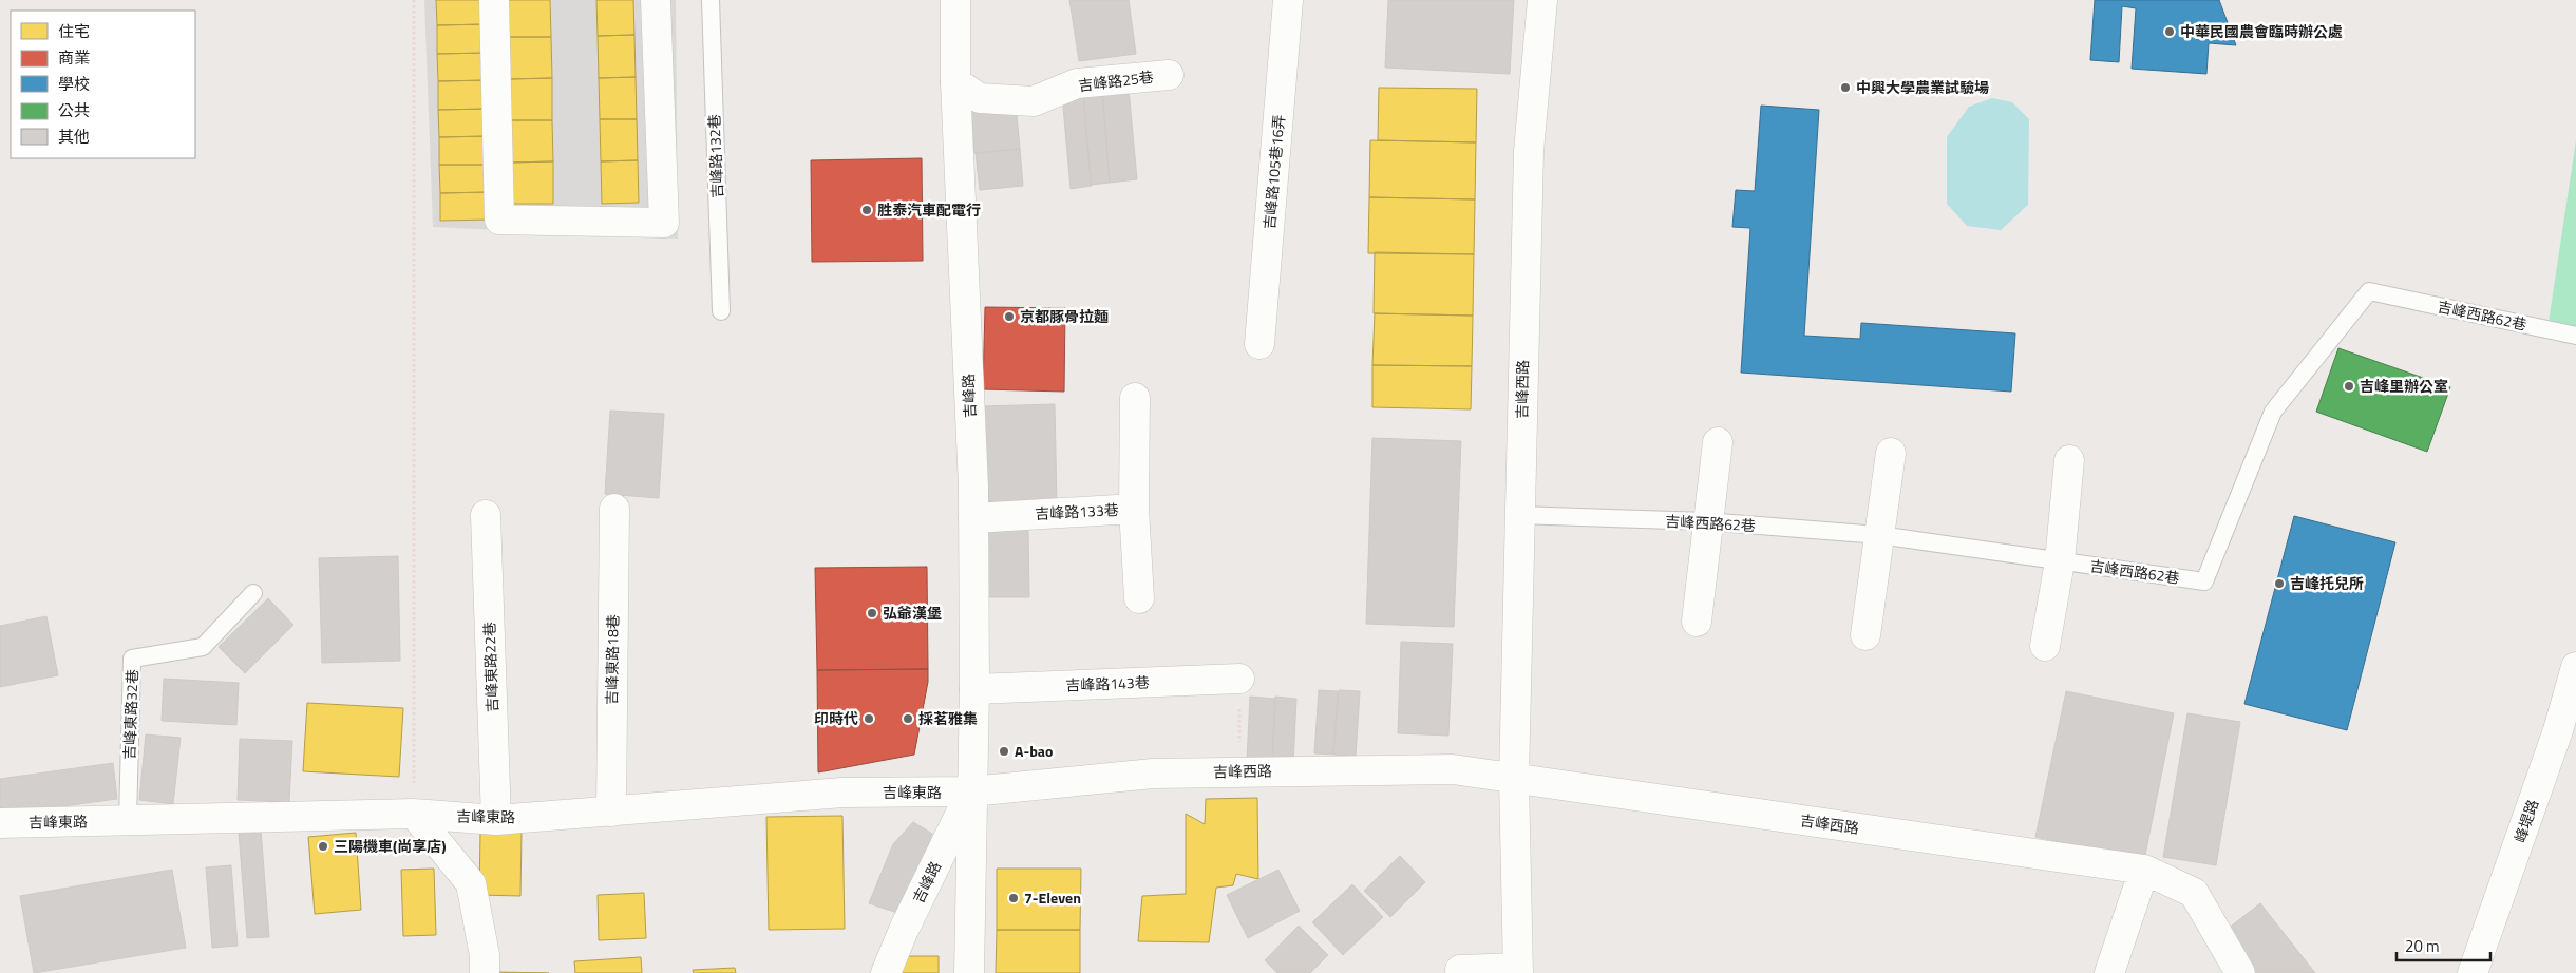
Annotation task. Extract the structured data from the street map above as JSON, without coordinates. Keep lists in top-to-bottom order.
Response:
{
  "streets": {
    "street": [
      "吉峰路25巷",
      "吉峰路105巷16弄",
      "吉峰西路",
      "吉峰路",
      "吉峰路133巷",
      "吉峰東路18巷",
      "吉峰東路22巷",
      "吉峰路143巷",
      "吉峰東路",
      "峰堤路"
    ],
    "lane": ["吉峰路132巷", "吉峰西路62巷", "吉峰東路32巷"]
  },
  "crossings": [
    ["吉峰路25巷", "吉峰路"],
    ["吉峰西路62巷", "吉峰西路"],
    ["吉峰西路", "吉峰路"],
    ["吉峰西路", "吉峰東路"],
    ["吉峰路", "吉峰路133巷"],
    ["吉峰路", "吉峰路143巷"],
    ["吉峰路", "吉峰東路"],
    ["吉峰東路18巷", "吉峰東路"],
    ["吉峰東路22巷", "吉峰東路"],
    ["吉峰東路32巷", "吉峰東路"]
  ],
  "places": [
    "中華民國農會臨時辦公處",
    "中興大學農業試驗場",
    "胜泰汽車配電行",
    "京都豚骨拉麵",
    "吉峰里辦公室",
    "吉峰托兒所",
    "弘爺漢堡",
    "印時代",
    "採茗雅集",
    "A-bao",
    "三陽機車(尚享店)",
    "7-Eleven"
  ],
  "legend": [
    "住宅",
    "商業",
    "學校",
    "公共",
    "其他"
  ],
  "scale_bar": "20 m"
}
